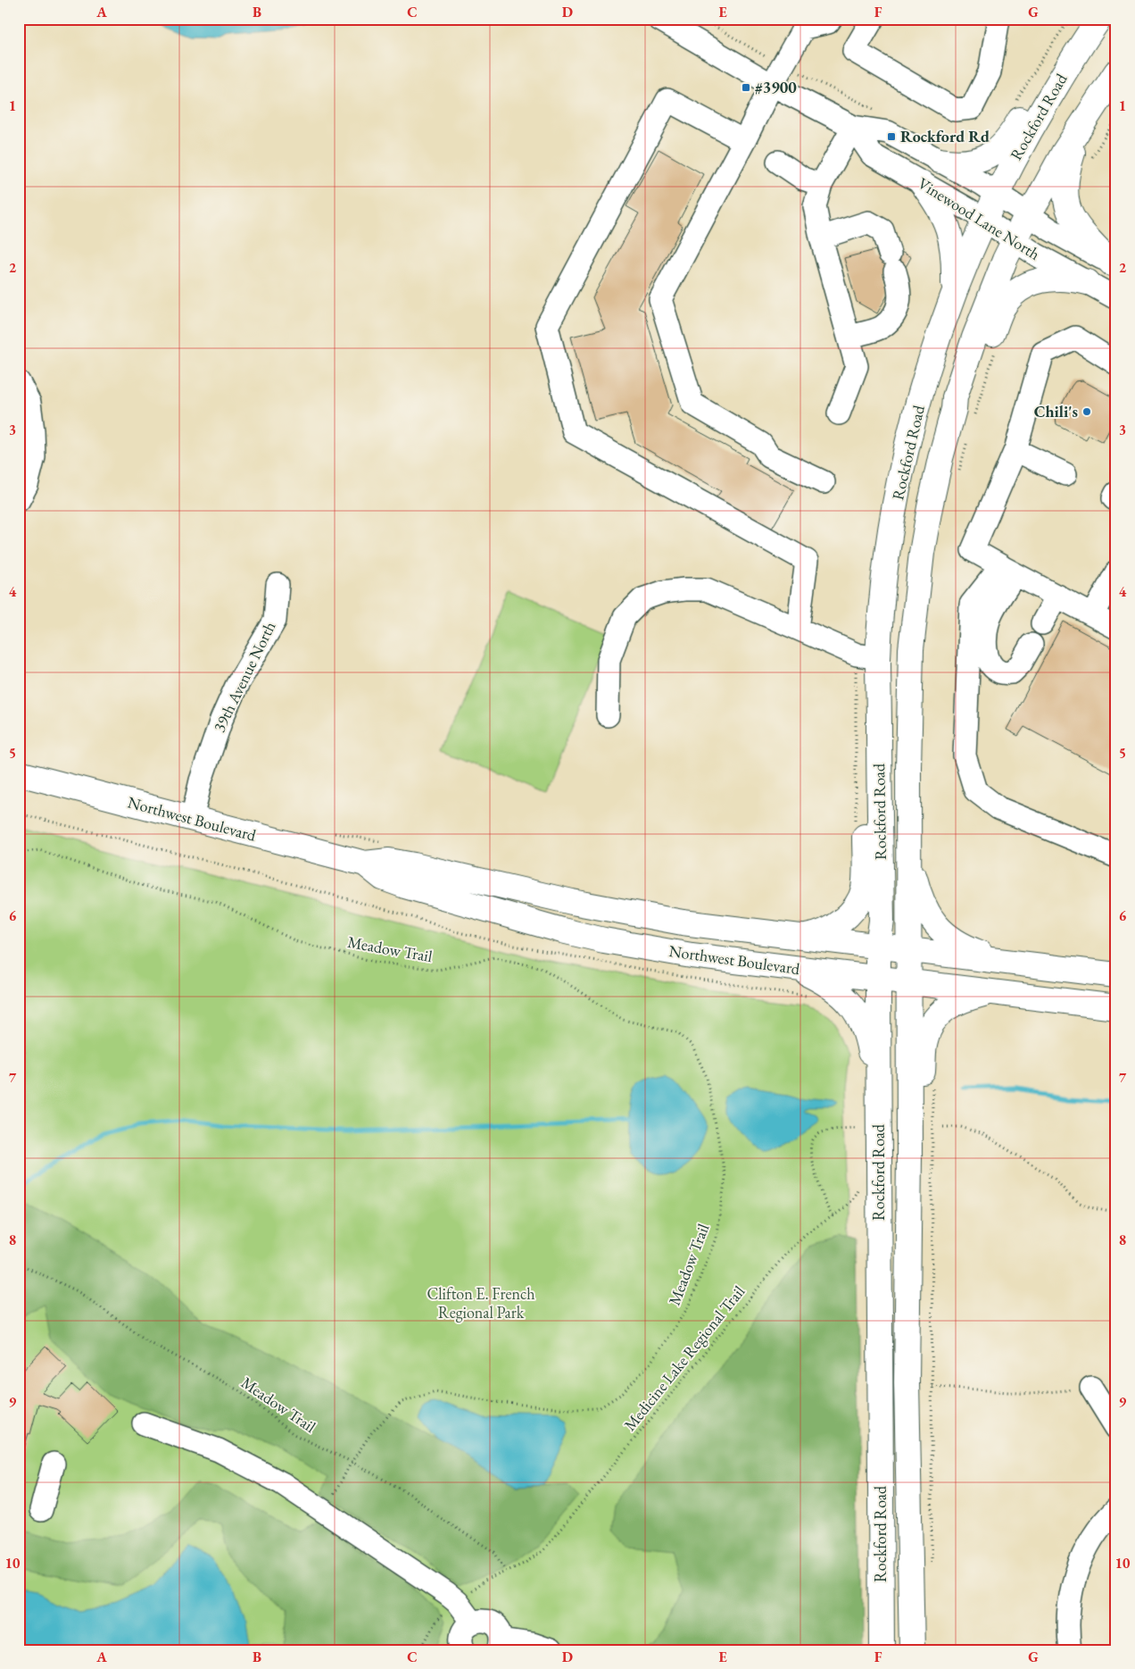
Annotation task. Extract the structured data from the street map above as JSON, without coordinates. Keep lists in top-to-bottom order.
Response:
{
  "streets": {
    "main road": ["Rockford Road", "Northwest Boulevard"],
    "street": ["Vinewood Lane North", "39th Avenue North"],
    "path": ["Meadow Trail", "Medicine Lake Regional Trail"]
  },
  "crossings": [
    ["Rockford Road", "Vinewood Lane North"],
    ["Rockford Road", "Northwest Boulevard"],
    ["39th Avenue North", "Northwest Boulevard"]
  ],
  "parks": ["Clifton E. French Regional Park"],
  "places": {
    "transit": ["#3900", "Rockford Rd"],
    "other": ["Chili's"]
  },
  "grid": {
    "columns": [
      "A",
      "B",
      "C",
      "D",
      "E",
      "F",
      "G"
    ],
    "rows": [
      "1",
      "2",
      "3",
      "4",
      "5",
      "6",
      "7",
      "8",
      "9",
      "10"
    ]
  }
}
